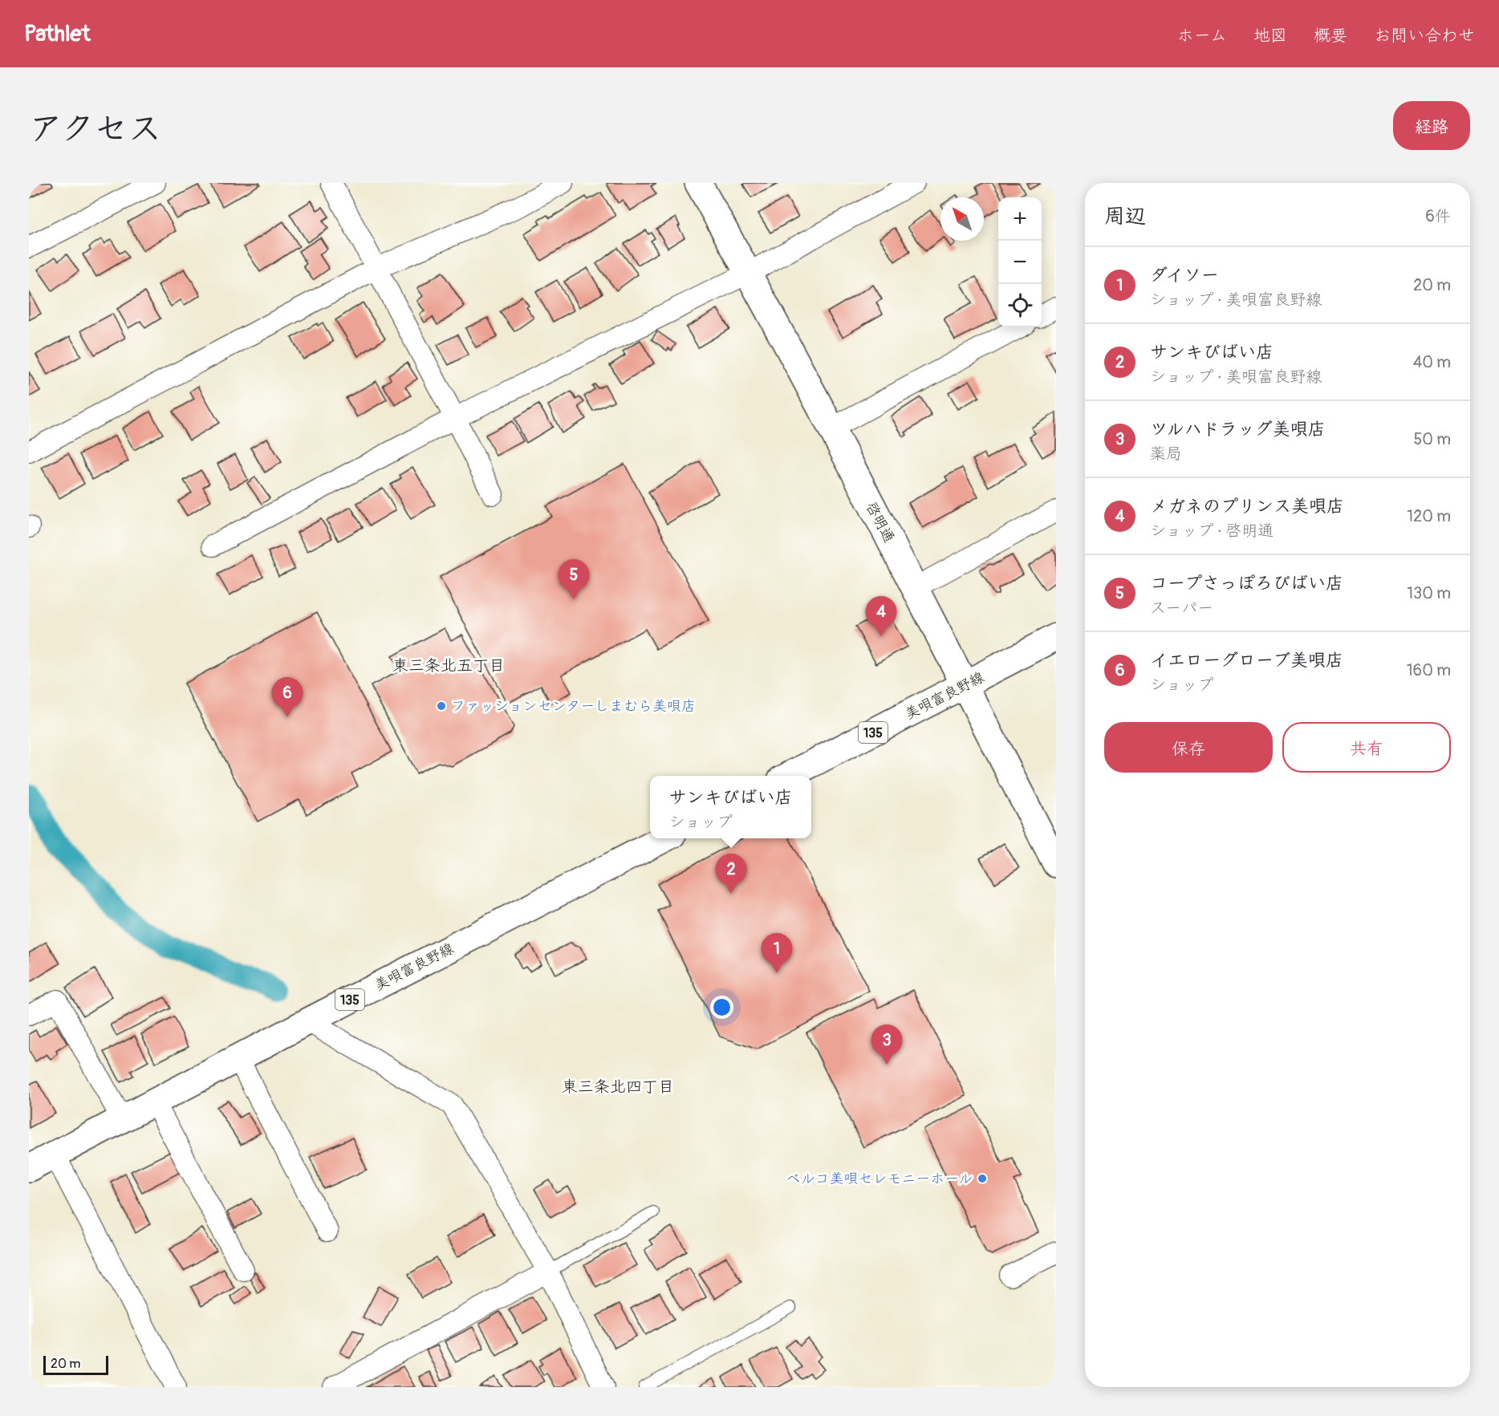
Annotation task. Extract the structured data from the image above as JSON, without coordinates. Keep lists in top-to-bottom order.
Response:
{
  "streets": {
    "main road": ["啓明通", "美唄富良野線", "135"]
  },
  "crossings": [
    ["啓明通", "美唄富良野線"]
  ],
  "districts": ["東三条北五丁目", "東三条北四丁目"],
  "places": ["ファッションセンターしまむら美唄店", "ベルコ美唄セレモニーホール"],
  "scale_bar": "20 m",
  "north": "top left",
  "page": {
    "header": "Pathlet",
    "nav": [
      "ホーム",
      "地図",
      "概要",
      "お問い合わせ"
    ],
    "title": "アクセス",
    "buttons": [
      "経路",
      ["保存", "共有"]
    ],
    "heading": ["周辺", "6件"],
    "map_buttons": ["+", "−"],
    "list": [
      {
        "mark": "1",
        "name": "ダイソー",
        "note": "ショップ · 美唄富良野線",
        "value": "20 m"
      },
      {
        "mark": "2",
        "name": "サンキびばい店",
        "note": "ショップ · 美唄富良野線",
        "value": "40 m"
      },
      {
        "mark": "3",
        "name": "ツルハドラッグ美唄店",
        "note": "薬局",
        "value": "50 m"
      },
      {
        "mark": "4",
        "name": "メガネのプリンス美唄店",
        "note": "ショップ · 啓明通",
        "value": "120 m"
      },
      {
        "mark": "5",
        "name": "コープさっぽろびばい店",
        "note": "スーパー",
        "value": "130 m"
      },
      {
        "mark": "6",
        "name": "イエローグローブ美唄店",
        "note": "ショップ",
        "value": "160 m"
      }
    ],
    "pins": [
      "5",
      "4",
      "6",
      "2",
      "1",
      "3"
    ],
    "popup": ["サンキびばい店", "ショップ"],
    "scale": "20 m"
  }
}
